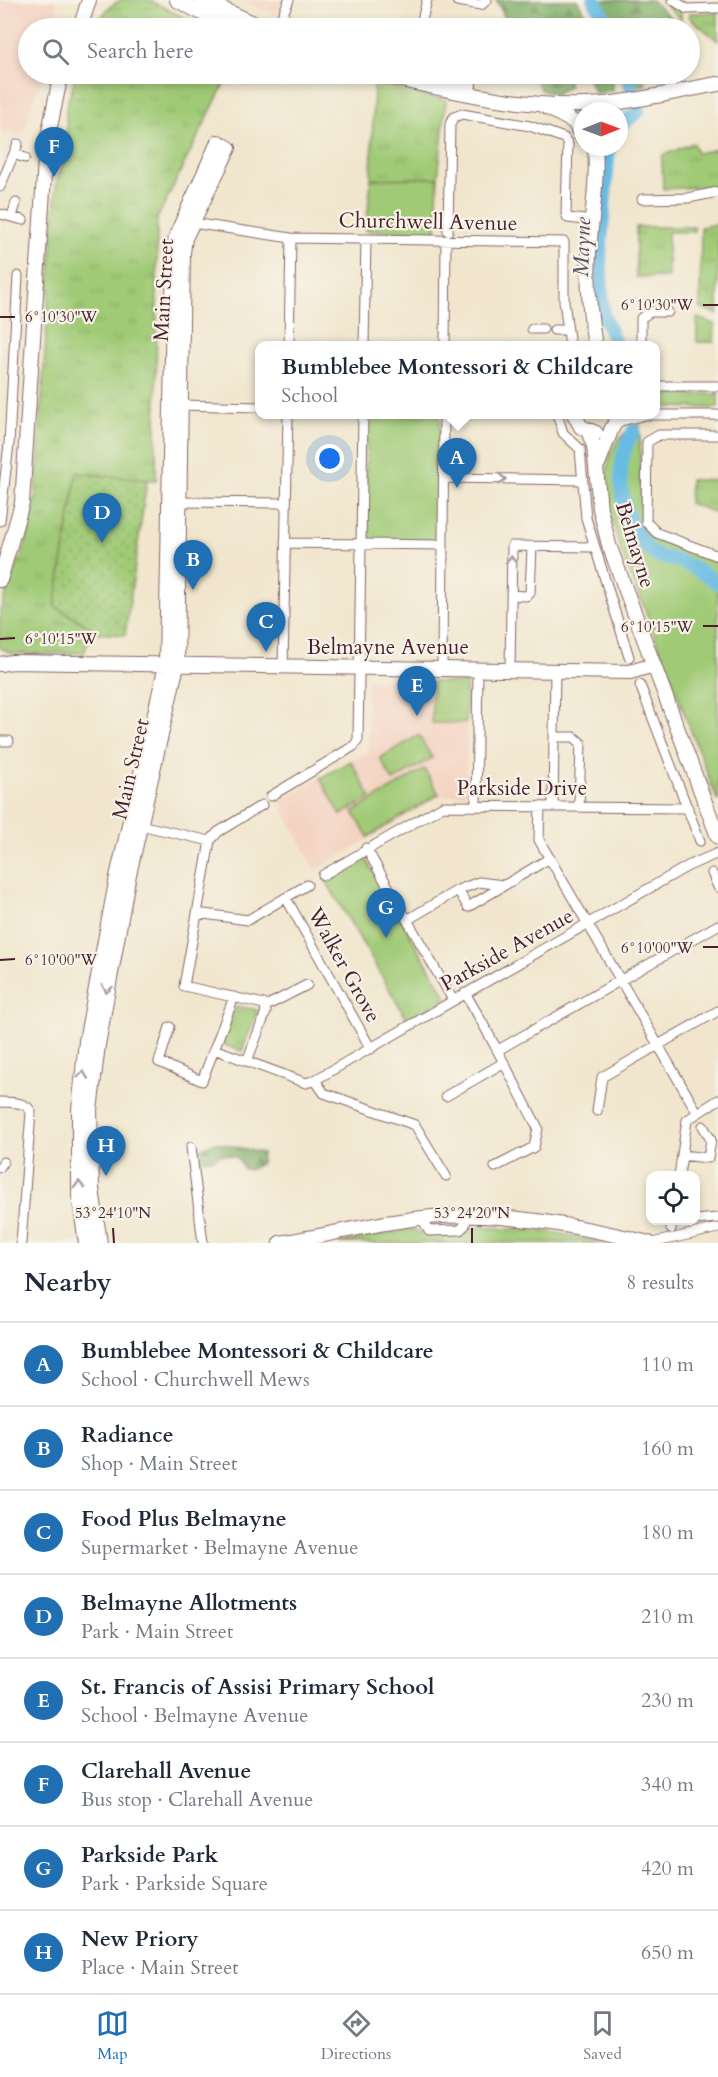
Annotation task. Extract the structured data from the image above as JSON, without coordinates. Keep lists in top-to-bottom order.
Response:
{
  "streets": {
    "street": [
      "Churchwell Avenue",
      "Main Street",
      "Belmayne",
      "Belmayne Avenue",
      "Parkside Drive",
      "Parkside Avenue",
      "Walker Grove"
    ]
  },
  "crossings": [
    ["Churchwell Avenue", "Main Street"],
    ["Main Street", "Belmayne Avenue"],
    ["Belmayne", "Belmayne Avenue"],
    ["Parkside Avenue", "Walker Grove"]
  ],
  "water": ["Mayne"],
  "north": "right",
  "page": {
    "search": "Search here",
    "pins": [
      "F",
      "A",
      "D",
      "B",
      "C",
      "E",
      "G",
      "H"
    ],
    "popup": ["Bumblebee Montessori & Childcare", "School"],
    "heading": ["Nearby", "8 results"],
    "list": [
      {
        "mark": "A",
        "name": "Bumblebee Montessori & Childcare",
        "note": "School · Churchwell Mews",
        "value": "110 m"
      },
      {
        "mark": "B",
        "name": "Radiance",
        "note": "Shop · Main Street",
        "value": "160 m"
      },
      {
        "mark": "C",
        "name": "Food Plus Belmayne",
        "note": "Supermarket · Belmayne Avenue",
        "value": "180 m"
      },
      {
        "mark": "D",
        "name": "Belmayne Allotments",
        "note": "Park · Main Street",
        "value": "210 m"
      },
      {
        "mark": "E",
        "name": "St. Francis of Assisi Primary School",
        "note": "School · Belmayne Avenue",
        "value": "230 m"
      },
      {
        "mark": "F",
        "name": "Clarehall Avenue",
        "note": "Bus stop · Clarehall Avenue",
        "value": "340 m"
      },
      {
        "mark": "G",
        "name": "Parkside Park",
        "note": "Park · Parkside Square",
        "value": "420 m"
      },
      {
        "mark": "H",
        "name": "New Priory",
        "note": "Place · Main Street",
        "value": "650 m"
      }
    ],
    "nav": ["Map", "Directions", "Saved"]
  },
  "coordinates": [
    "6°10'30\"W",
    "6°10'15\"W",
    "6°10'00\"W",
    "53°24'10\"N",
    "53°24'20\"N"
  ]
}
